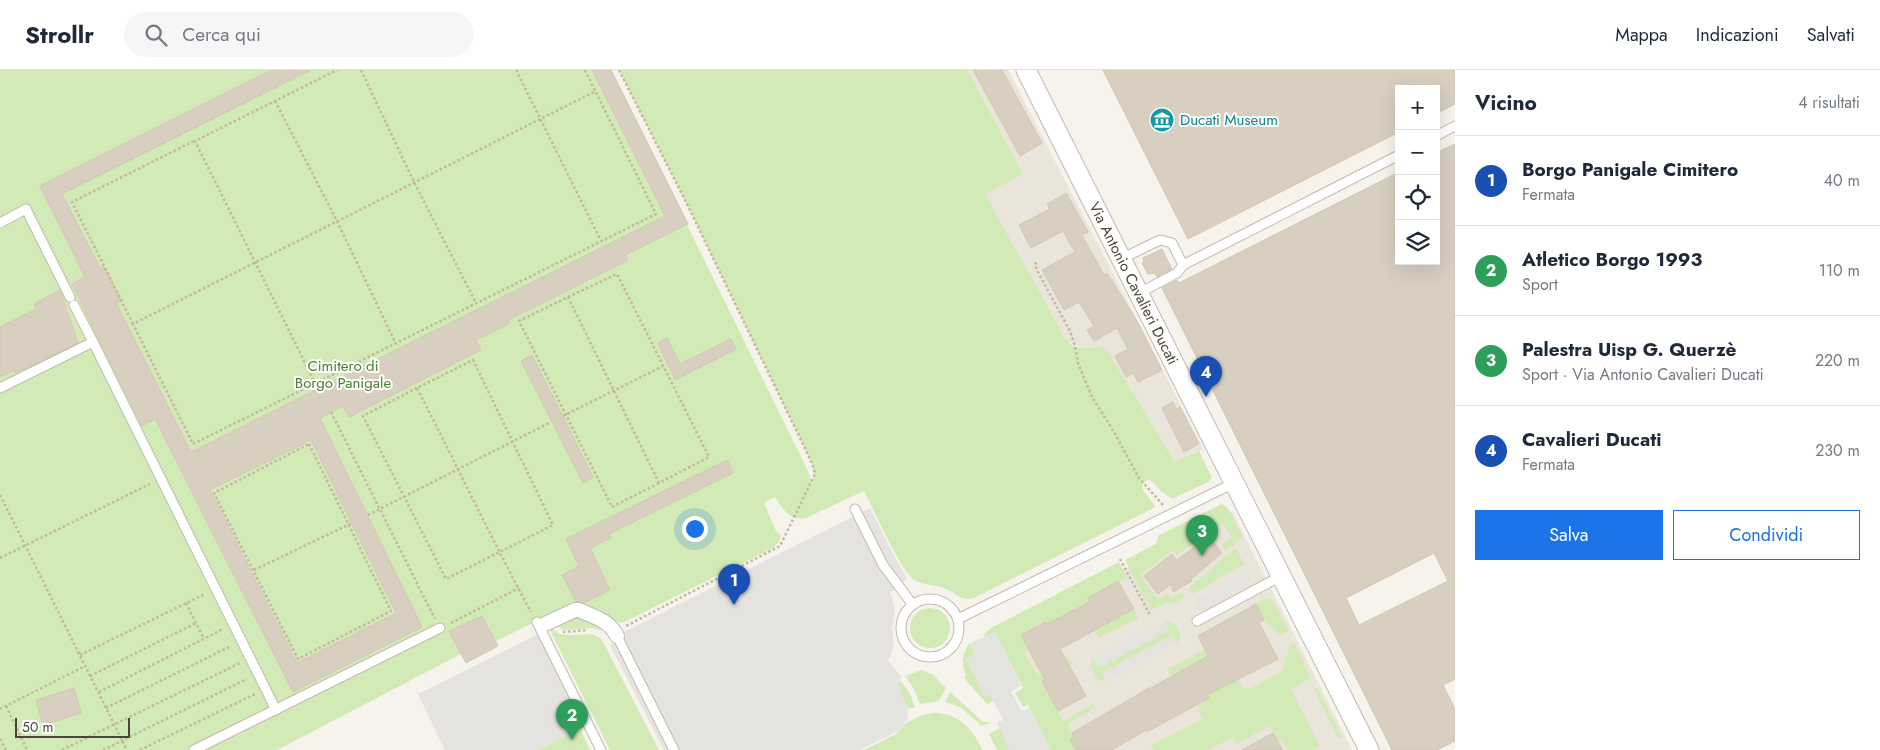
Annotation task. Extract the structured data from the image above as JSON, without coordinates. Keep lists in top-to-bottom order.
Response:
{
  "streets": {
    "street": ["Via Antonio Cavalieri Ducati"]
  },
  "parks": ["Cimitero di Borgo Panigale"],
  "places": {
    "museum": ["Ducati Museum"]
  },
  "scale_bar": "50 m",
  "page": {
    "header": "Strollr",
    "search": "Cerca qui",
    "nav": ["Mappa", "Indicazioni", "Salvati"],
    "heading": ["Vicino", "4 risultati"],
    "map_buttons": ["+", "−"],
    "list": [
      {
        "mark": "1",
        "name": "Borgo Panigale Cimitero",
        "note": "Fermata",
        "value": "40 m"
      },
      {
        "mark": "2",
        "name": "Atletico Borgo 1993",
        "note": "Sport",
        "value": "110 m"
      },
      {
        "mark": "3",
        "name": "Palestra Uisp G. Querzè",
        "note": "Sport · Via Antonio Cavalieri Ducati",
        "value": "220 m"
      },
      {
        "mark": "4",
        "name": "Cavalieri Ducati",
        "note": "Fermata",
        "value": "230 m"
      }
    ],
    "pins": [
      "4",
      "3",
      "1",
      "2"
    ],
    "buttons": ["Salva", "Condividi"],
    "scale": "50 m"
  }
}
